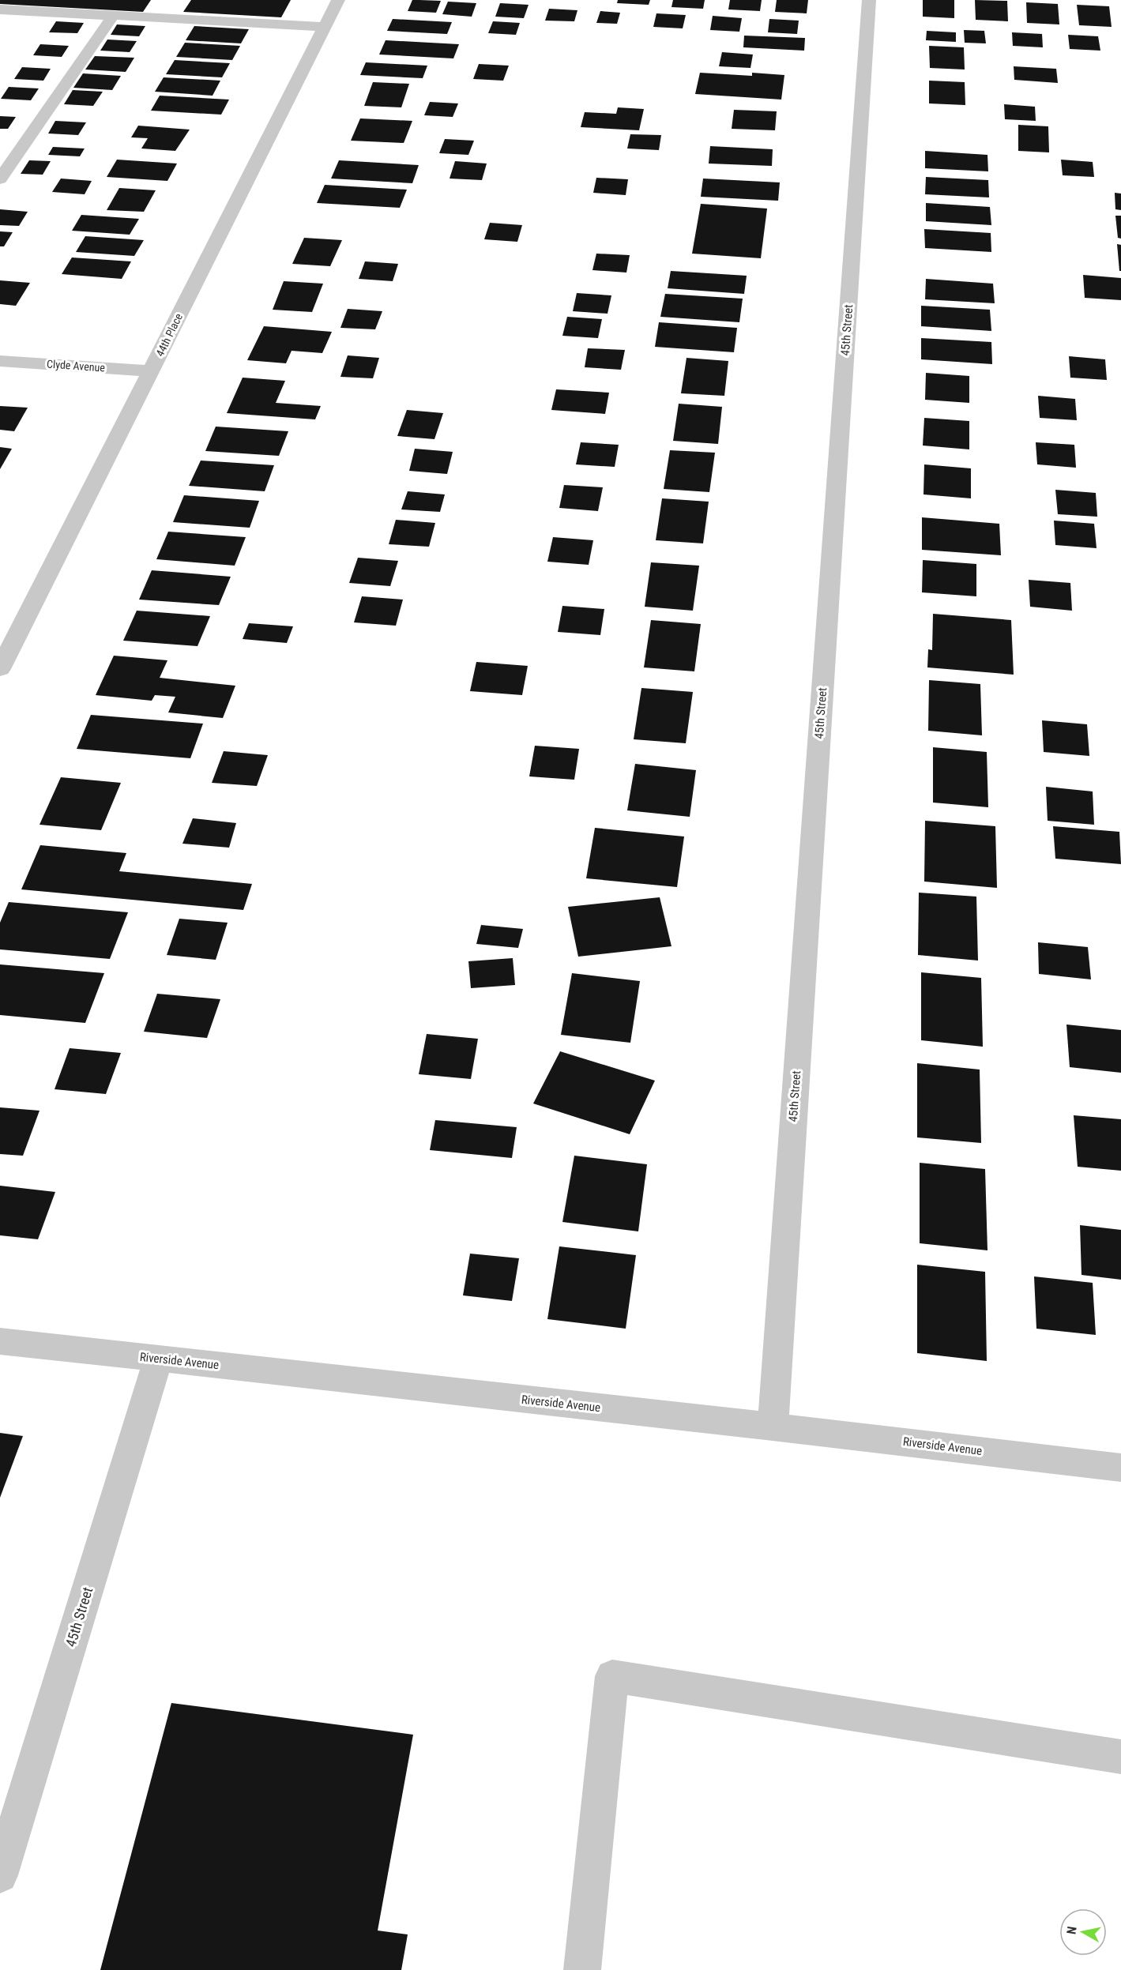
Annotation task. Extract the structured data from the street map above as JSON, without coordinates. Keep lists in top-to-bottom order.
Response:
{
  "streets": {
    "street": [
      "45th Street",
      "44th Place",
      "Clyde Avenue",
      "Riverside Avenue"
    ]
  },
  "crossings": [
    ["45th Street", "Riverside Avenue"],
    ["44th Place", "Clyde Avenue"]
  ],
  "north": "left"
}
